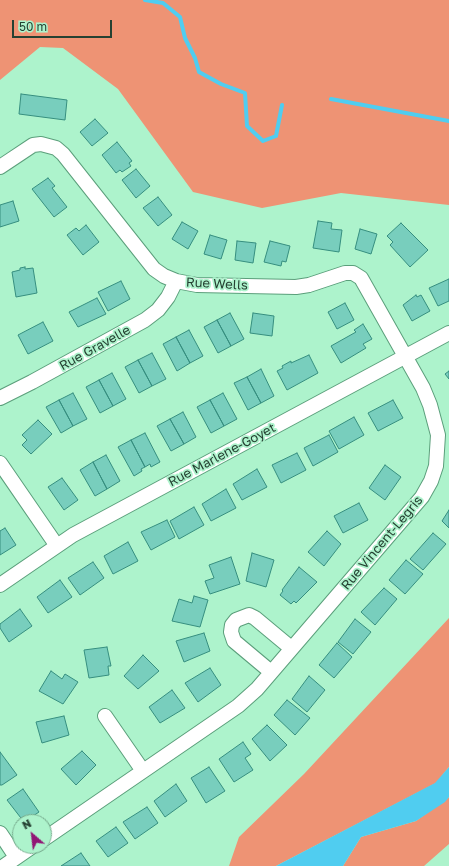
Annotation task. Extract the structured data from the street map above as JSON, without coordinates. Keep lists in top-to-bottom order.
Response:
{
  "streets": {
    "street": [
      "Rue Wells",
      "Rue Gravelle",
      "Rue Marlene-Goyet",
      "Rue Vincent-Legris"
    ]
  },
  "crossings": [
    ["Rue Wells", "Rue Gravelle"],
    ["Rue Wells", "Rue Marlene-Goyet"],
    ["Rue Wells", "Rue Vincent-Legris"],
    ["Rue Marlene-Goyet", "Rue Vincent-Legris"]
  ],
  "scale_bar": "50 m",
  "north": "top left"
}
